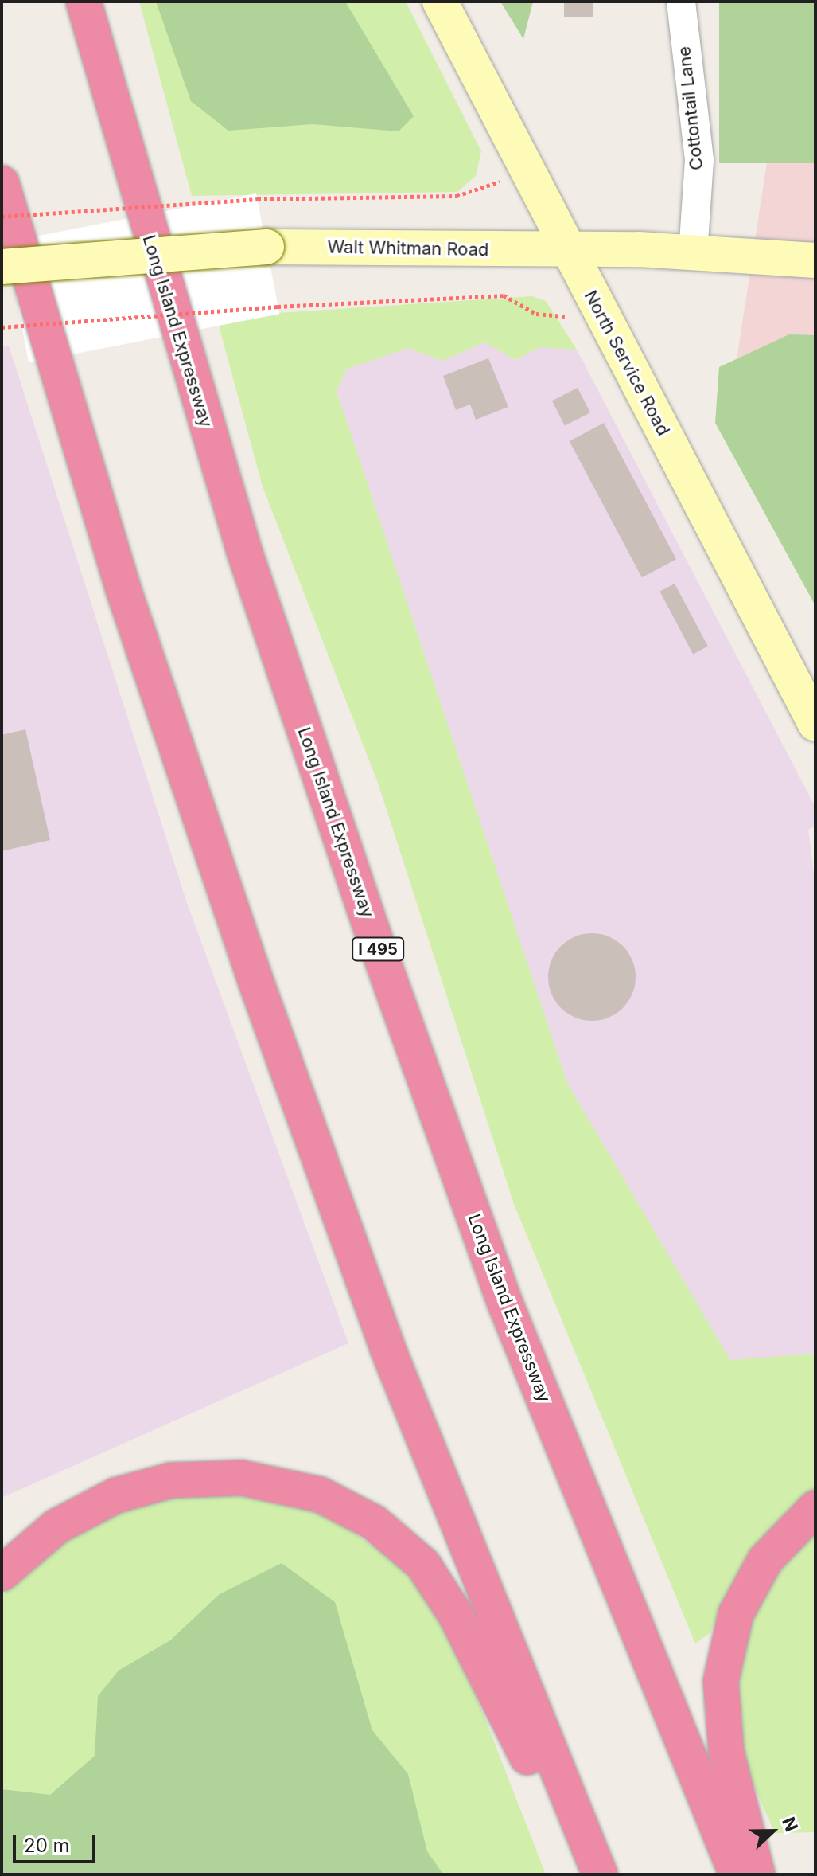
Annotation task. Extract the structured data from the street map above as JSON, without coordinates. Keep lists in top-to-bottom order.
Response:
{
  "streets": {
    "highway": ["Long Island Expressway", "I 495"],
    "main road": ["Walt Whitman Road", "North Service Road"],
    "street": ["Cottontail Lane"]
  },
  "crossings": [
    ["Cottontail Lane", "Walt Whitman Road"],
    ["Walt Whitman Road", "North Service Road"]
  ],
  "scale_bar": "20 m",
  "north": "right"
}
